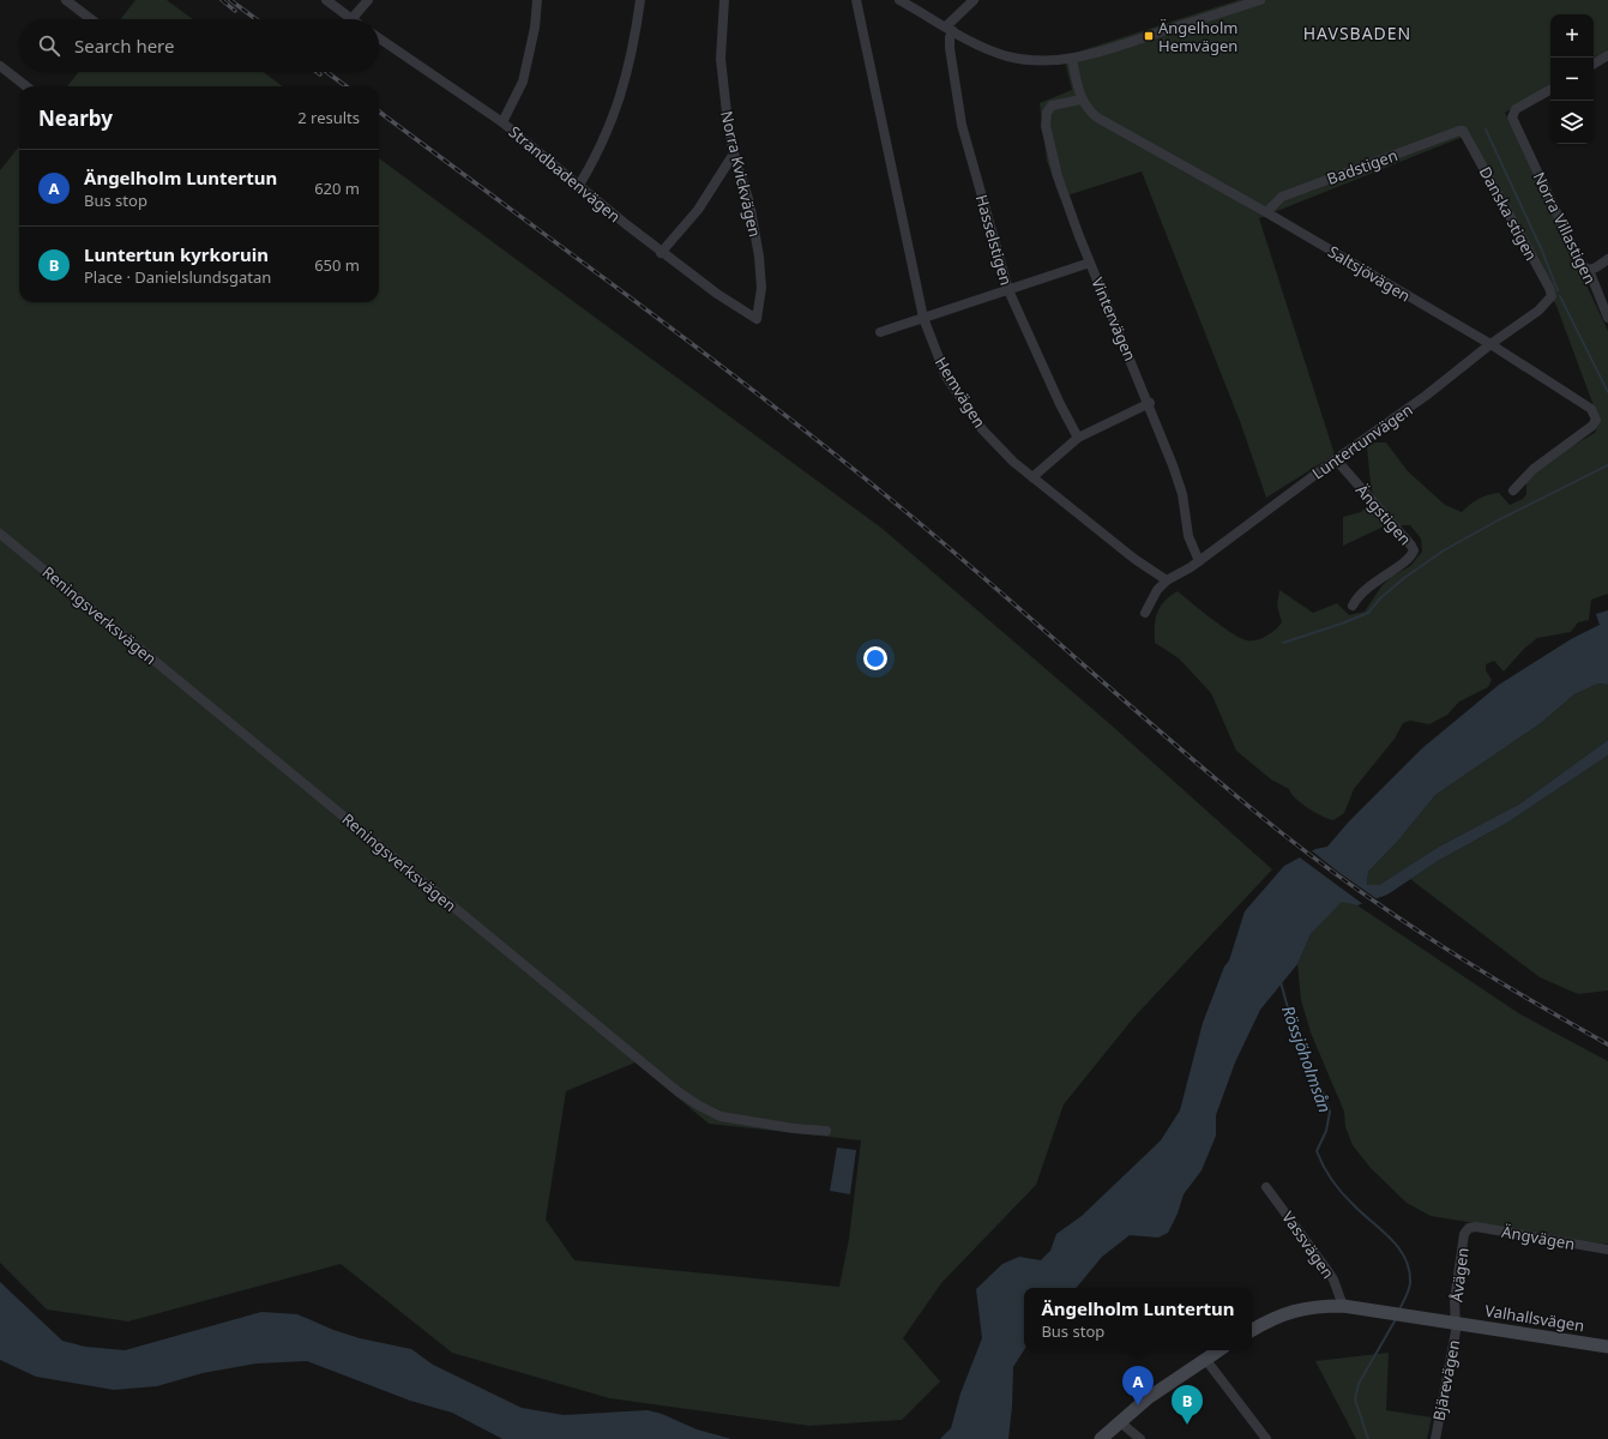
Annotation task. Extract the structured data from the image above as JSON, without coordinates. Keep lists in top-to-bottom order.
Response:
{
  "streets": {
    "street": [
      "Badstigen",
      "Strandbadenvägen",
      "Norra Kvickvägen",
      "Danska stigen",
      "Norra Villastigen",
      "Hasselstigen",
      "Saltsjövägen",
      "Vintervägen",
      "Hemvägen",
      "Luntertunvägen",
      "Ängstigen",
      "Reningsverksvägen",
      "Ängvägen",
      "Vassvägen",
      "Åvägen",
      "Valhallsvägen",
      "Bjärevägen"
    ]
  },
  "crossings": [
    ["Badstigen", "Danska stigen"],
    ["Badstigen", "Saltsjövägen"],
    ["Strandbadenvägen", "Norra Kvickvägen"],
    ["Danska stigen", "Luntertunvägen"],
    ["Saltsjövägen", "Vintervägen"],
    ["Saltsjövägen", "Luntertunvägen"],
    ["Vintervägen", "Luntertunvägen"],
    ["Hemvägen", "Luntertunvägen"],
    ["Luntertunvägen", "Ängstigen"],
    ["Ängvägen", "Åvägen"],
    ["Vassvägen", "Valhallsvägen"],
    ["Åvägen", "Valhallsvägen"],
    ["Åvägen", "Bjärevägen"],
    ["Valhallsvägen", "Bjärevägen"]
  ],
  "districts": ["HAVSBADEN"],
  "water": ["Rössjöholmsån"],
  "places": {
    "transit": ["Ängelholm Hemvägen"]
  },
  "page": {
    "map_buttons": ["+", "−"],
    "search": "Search here",
    "heading": ["Nearby", "2 results"],
    "list": [
      {
        "mark": "A",
        "name": "Ängelholm Luntertun",
        "note": "Bus stop",
        "value": "620 m"
      },
      {
        "mark": "B",
        "name": "Luntertun kyrkoruin",
        "note": "Place · Danielslundsgatan",
        "value": "650 m"
      }
    ],
    "popup": ["Ängelholm Luntertun", "Bus stop"],
    "pins": ["A", "B"]
  }
}
